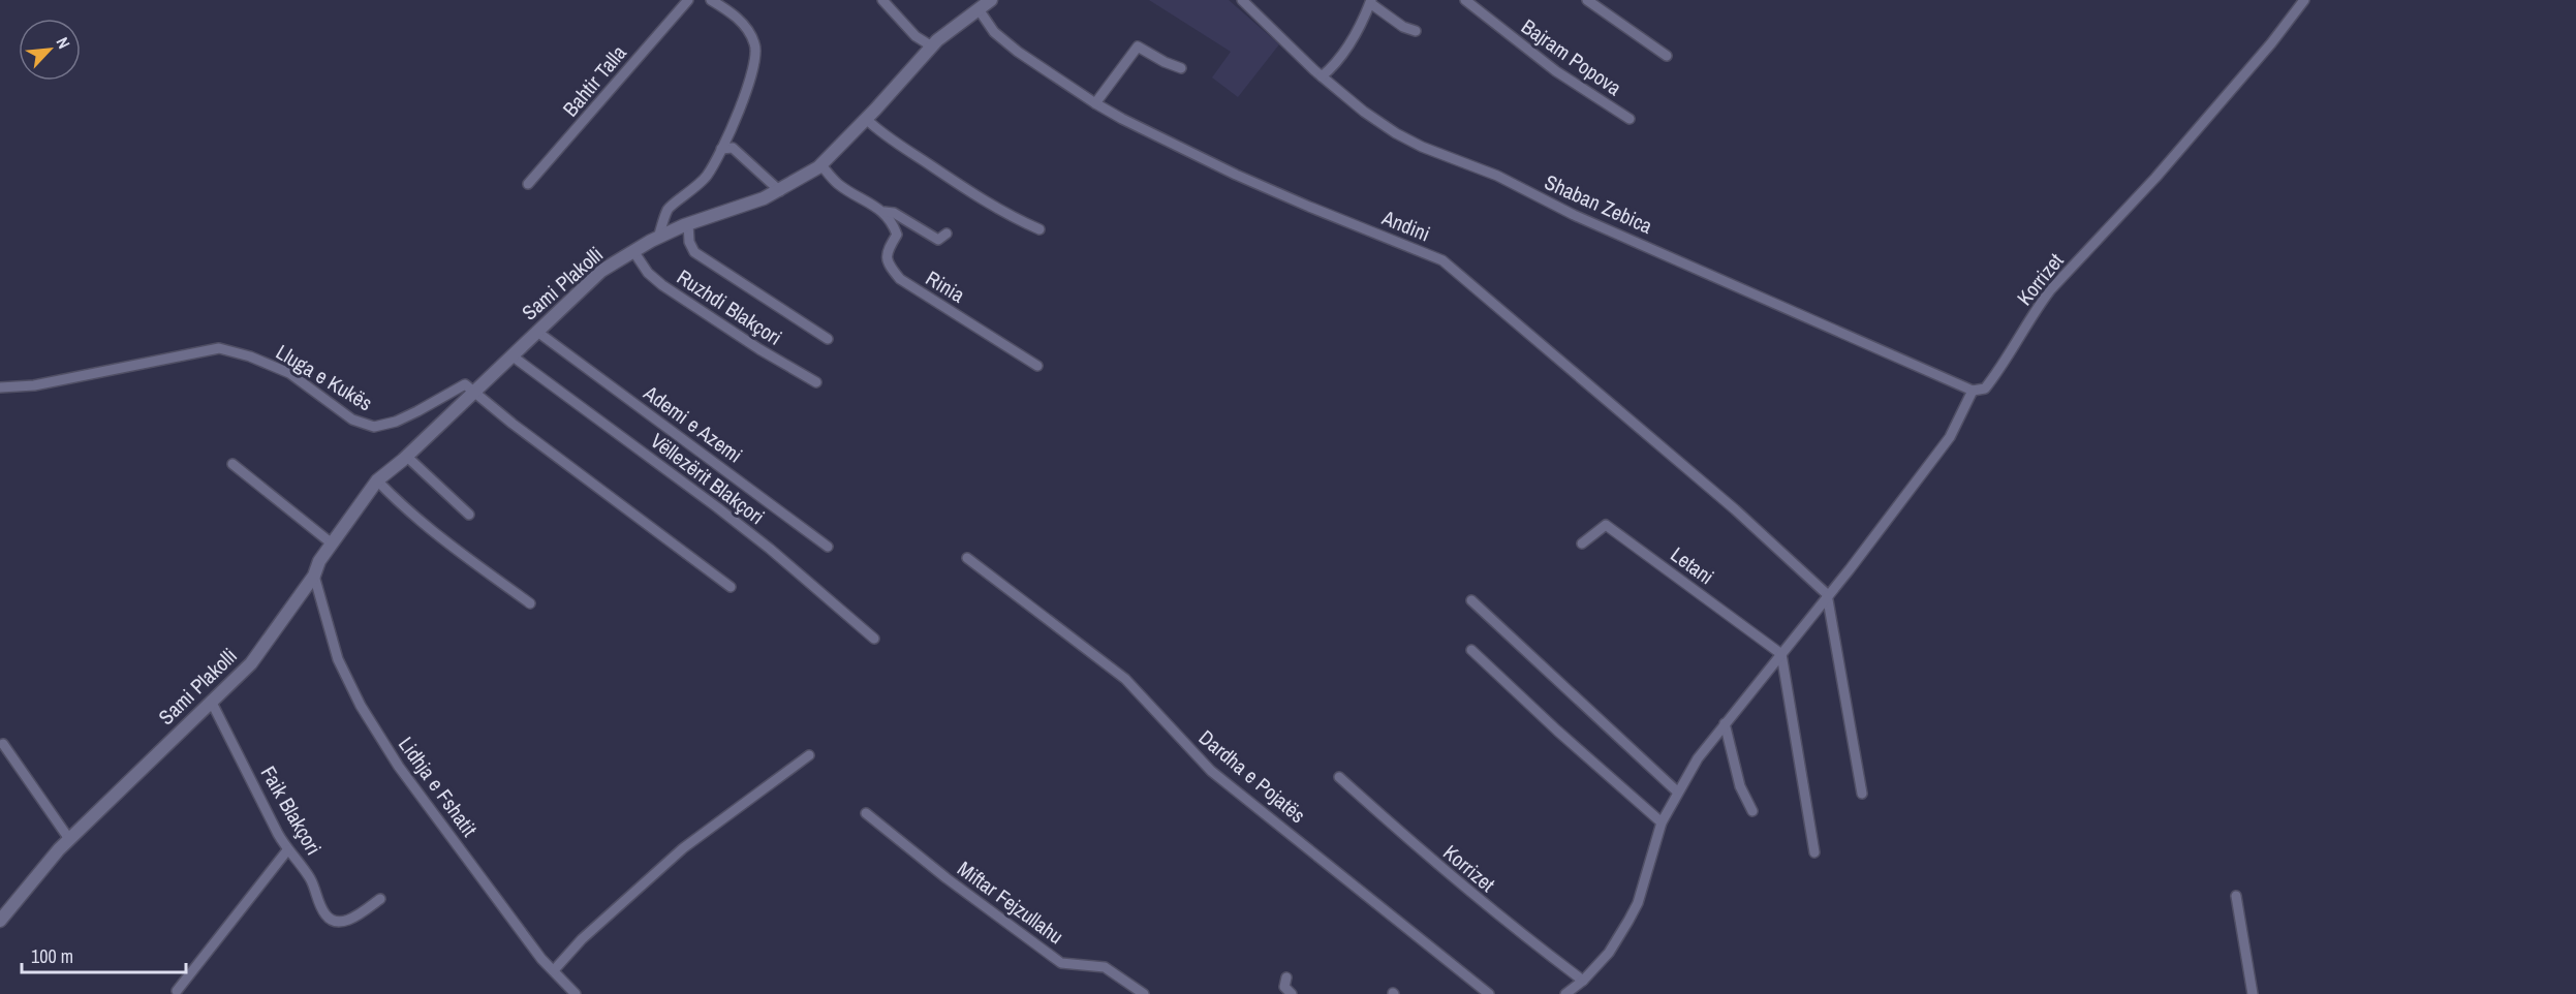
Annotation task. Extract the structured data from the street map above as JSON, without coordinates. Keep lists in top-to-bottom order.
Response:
{
  "streets": {
    "street": [
      "Bajram Popova",
      "Bahtir Talla",
      "Shaban Zebica",
      "Andini",
      "Korrizet",
      "Sami Plakolli",
      "Rinia",
      "Ruzhdi Blakçori",
      "Lluga e Kukës",
      "Ademi e Azemi",
      "Vëllezërit Blakçori",
      "Letani",
      "Dardha e Pojatës",
      "Lidhja e Fshatit",
      "Faik Blakçori",
      "Miftar Fejzullahu"
    ]
  },
  "crossings": [
    ["Shaban Zebica", "Korrizet"],
    ["Andini", "Korrizet"],
    ["Andini", "Sami Plakolli"],
    ["Korrizet", "Letani"],
    ["Sami Plakolli", "Rinia"],
    ["Sami Plakolli", "Ruzhdi Blakçori"],
    ["Sami Plakolli", "Lluga e Kukës"],
    ["Sami Plakolli", "Ademi e Azemi"],
    ["Sami Plakolli", "Vëllezërit Blakçori"],
    ["Sami Plakolli", "Lidhja e Fshatit"],
    ["Sami Plakolli", "Faik Blakçori"]
  ],
  "scale_bar": "100 m",
  "north": "top right"
}
